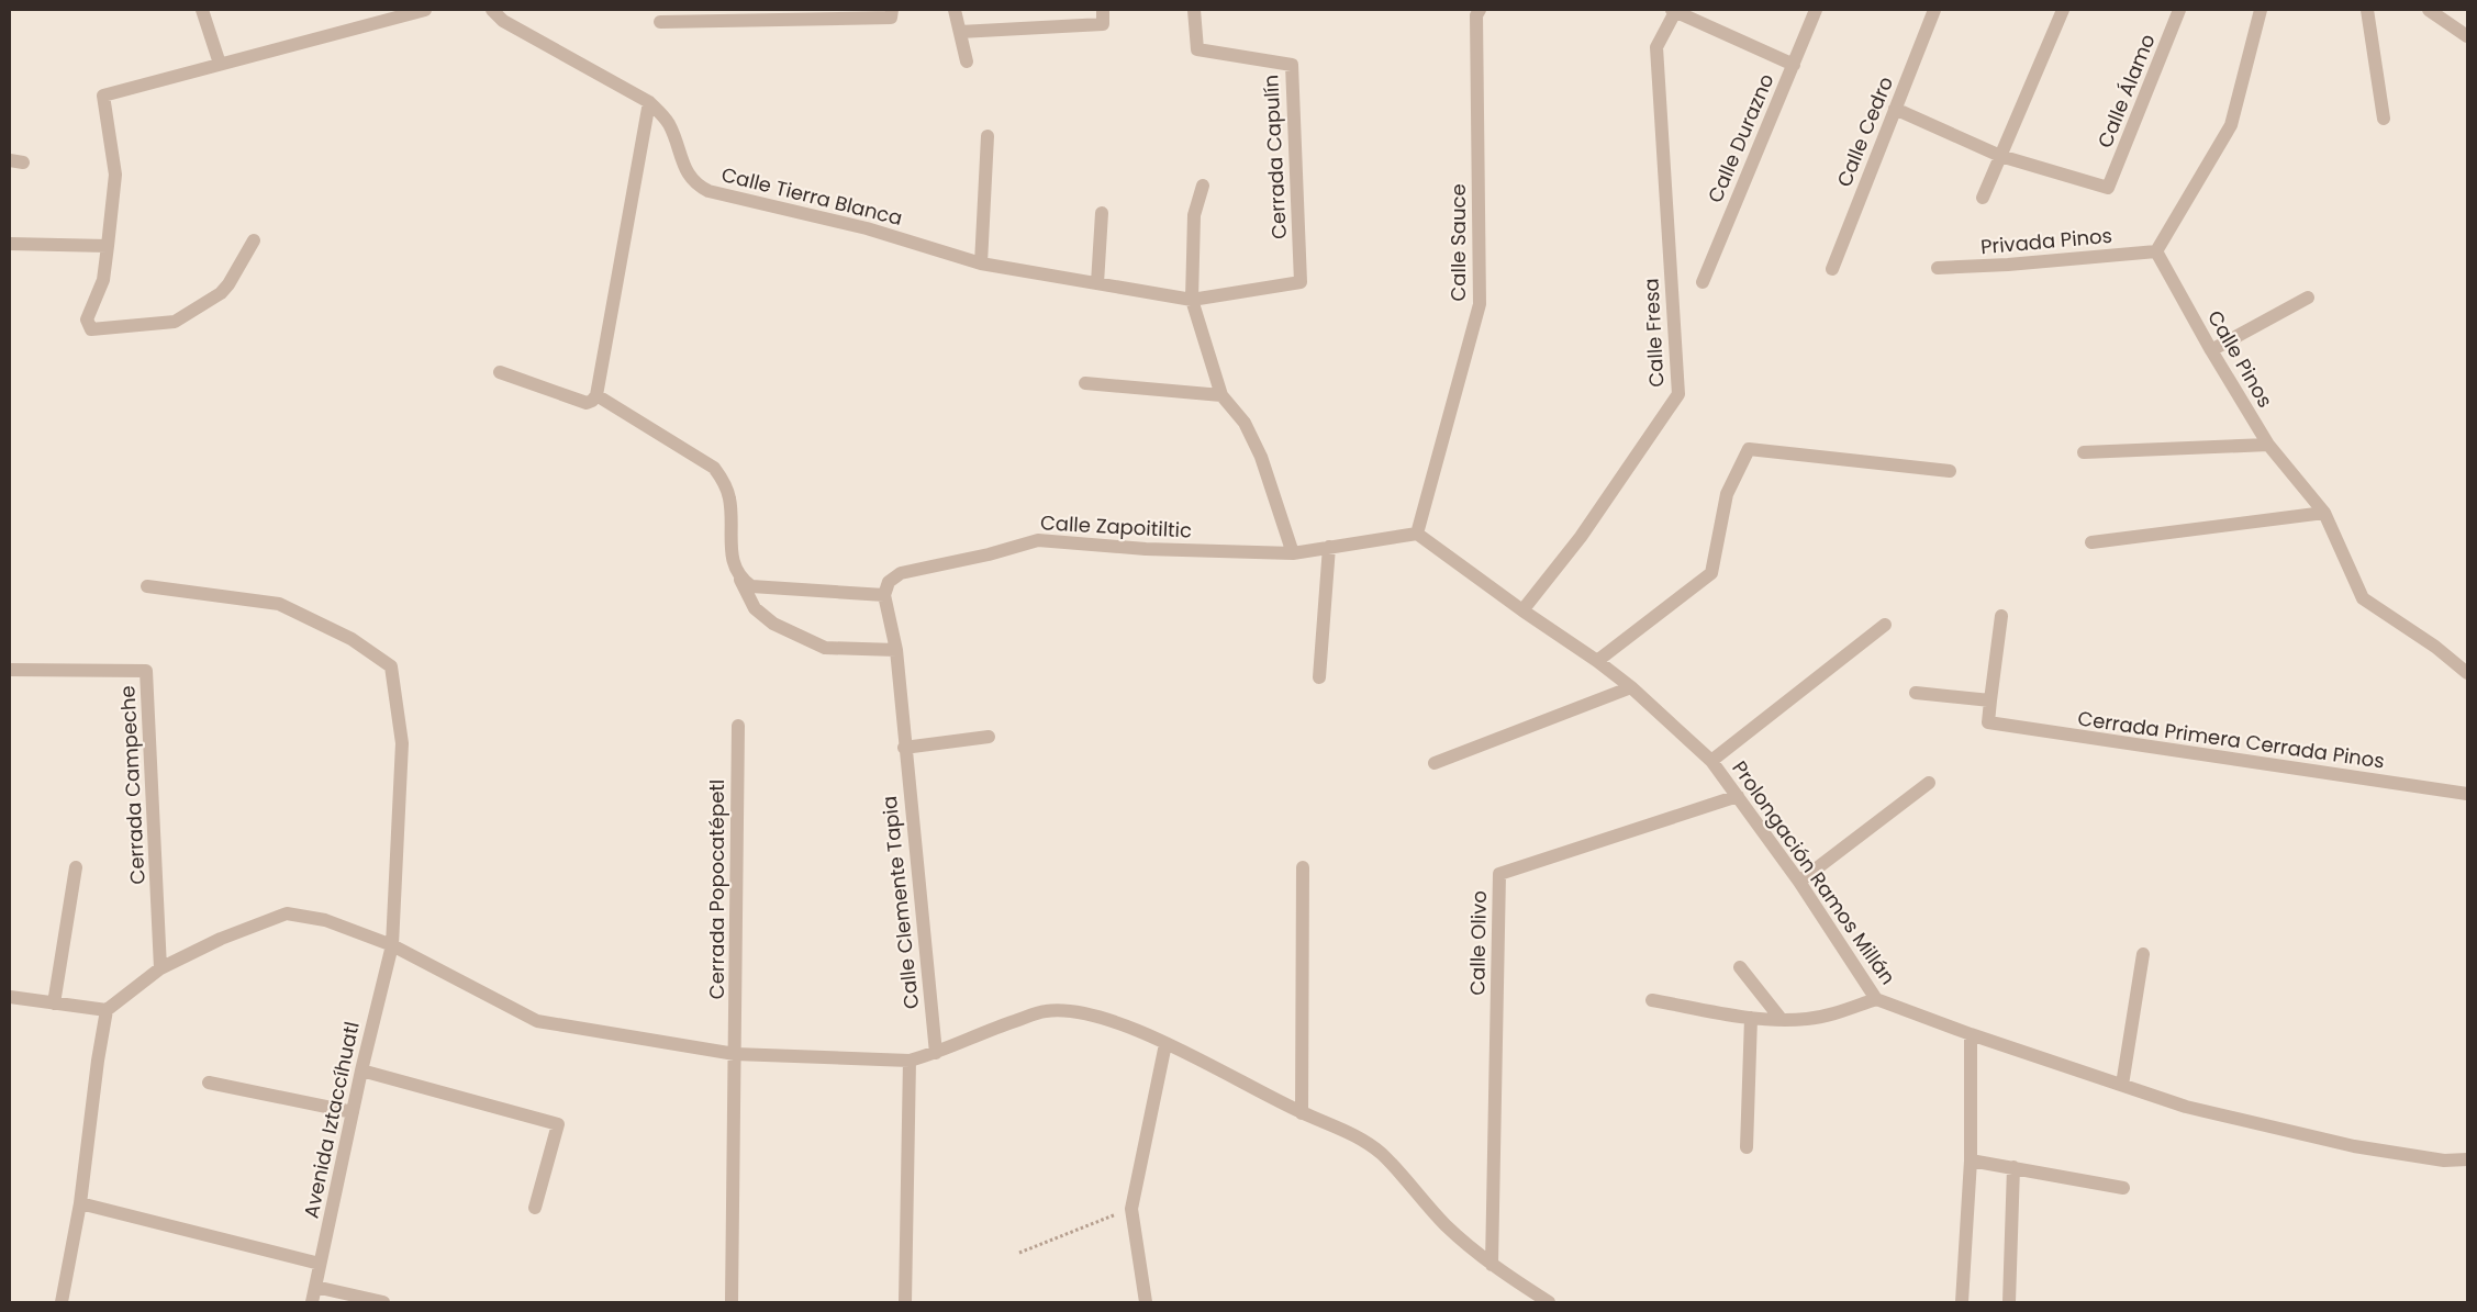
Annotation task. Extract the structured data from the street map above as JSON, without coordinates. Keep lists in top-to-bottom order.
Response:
{
  "streets": {
    "street": [
      "Calle Álamo",
      "Calle Cedro",
      "Calle Durazno",
      "Cerrada Capulín",
      "Calle Tierra Blanca",
      "Privada Pinos",
      "Calle Sauce",
      "Calle Fresa",
      "Calle Pinos",
      "Calle Zapoitiltic",
      "Cerrada Primera Cerrada Pinos",
      "Cerrada Campeche",
      "Prolongación Ramos Millán",
      "Cerrada Popocatépetl",
      "Calle Clemente Tapia",
      "Calle Olivo",
      "Avenida Iztaccíhuatl"
    ]
  },
  "crossings": [
    ["Cerrada Capulín", "Calle Tierra Blanca"],
    ["Privada Pinos", "Calle Pinos"],
    ["Calle Sauce", "Calle Zapoitiltic"],
    ["Calle Sauce", "Prolongación Ramos Millán"],
    ["Calle Fresa", "Prolongación Ramos Millán"],
    ["Calle Zapoitiltic", "Prolongación Ramos Millán"],
    ["Prolongación Ramos Millán", "Calle Olivo"]
  ]
}
